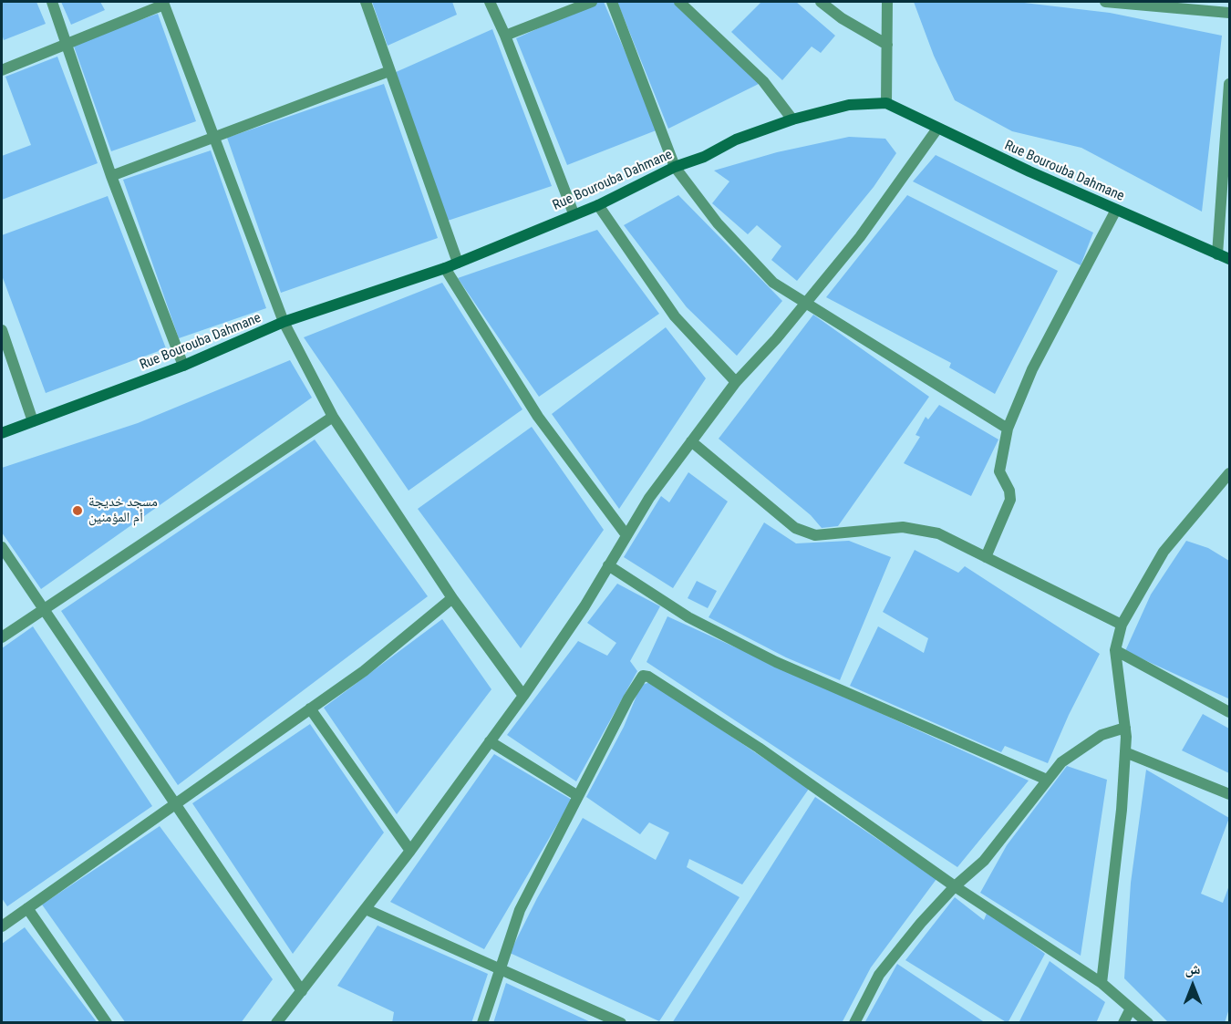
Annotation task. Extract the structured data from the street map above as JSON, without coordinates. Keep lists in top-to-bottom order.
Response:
{
  "streets": {
    "street": ["Rue Bourouba Dahmane"]
  },
  "places": ["مسجد خديجة أم المؤمنين"],
  "north": "top"
}
